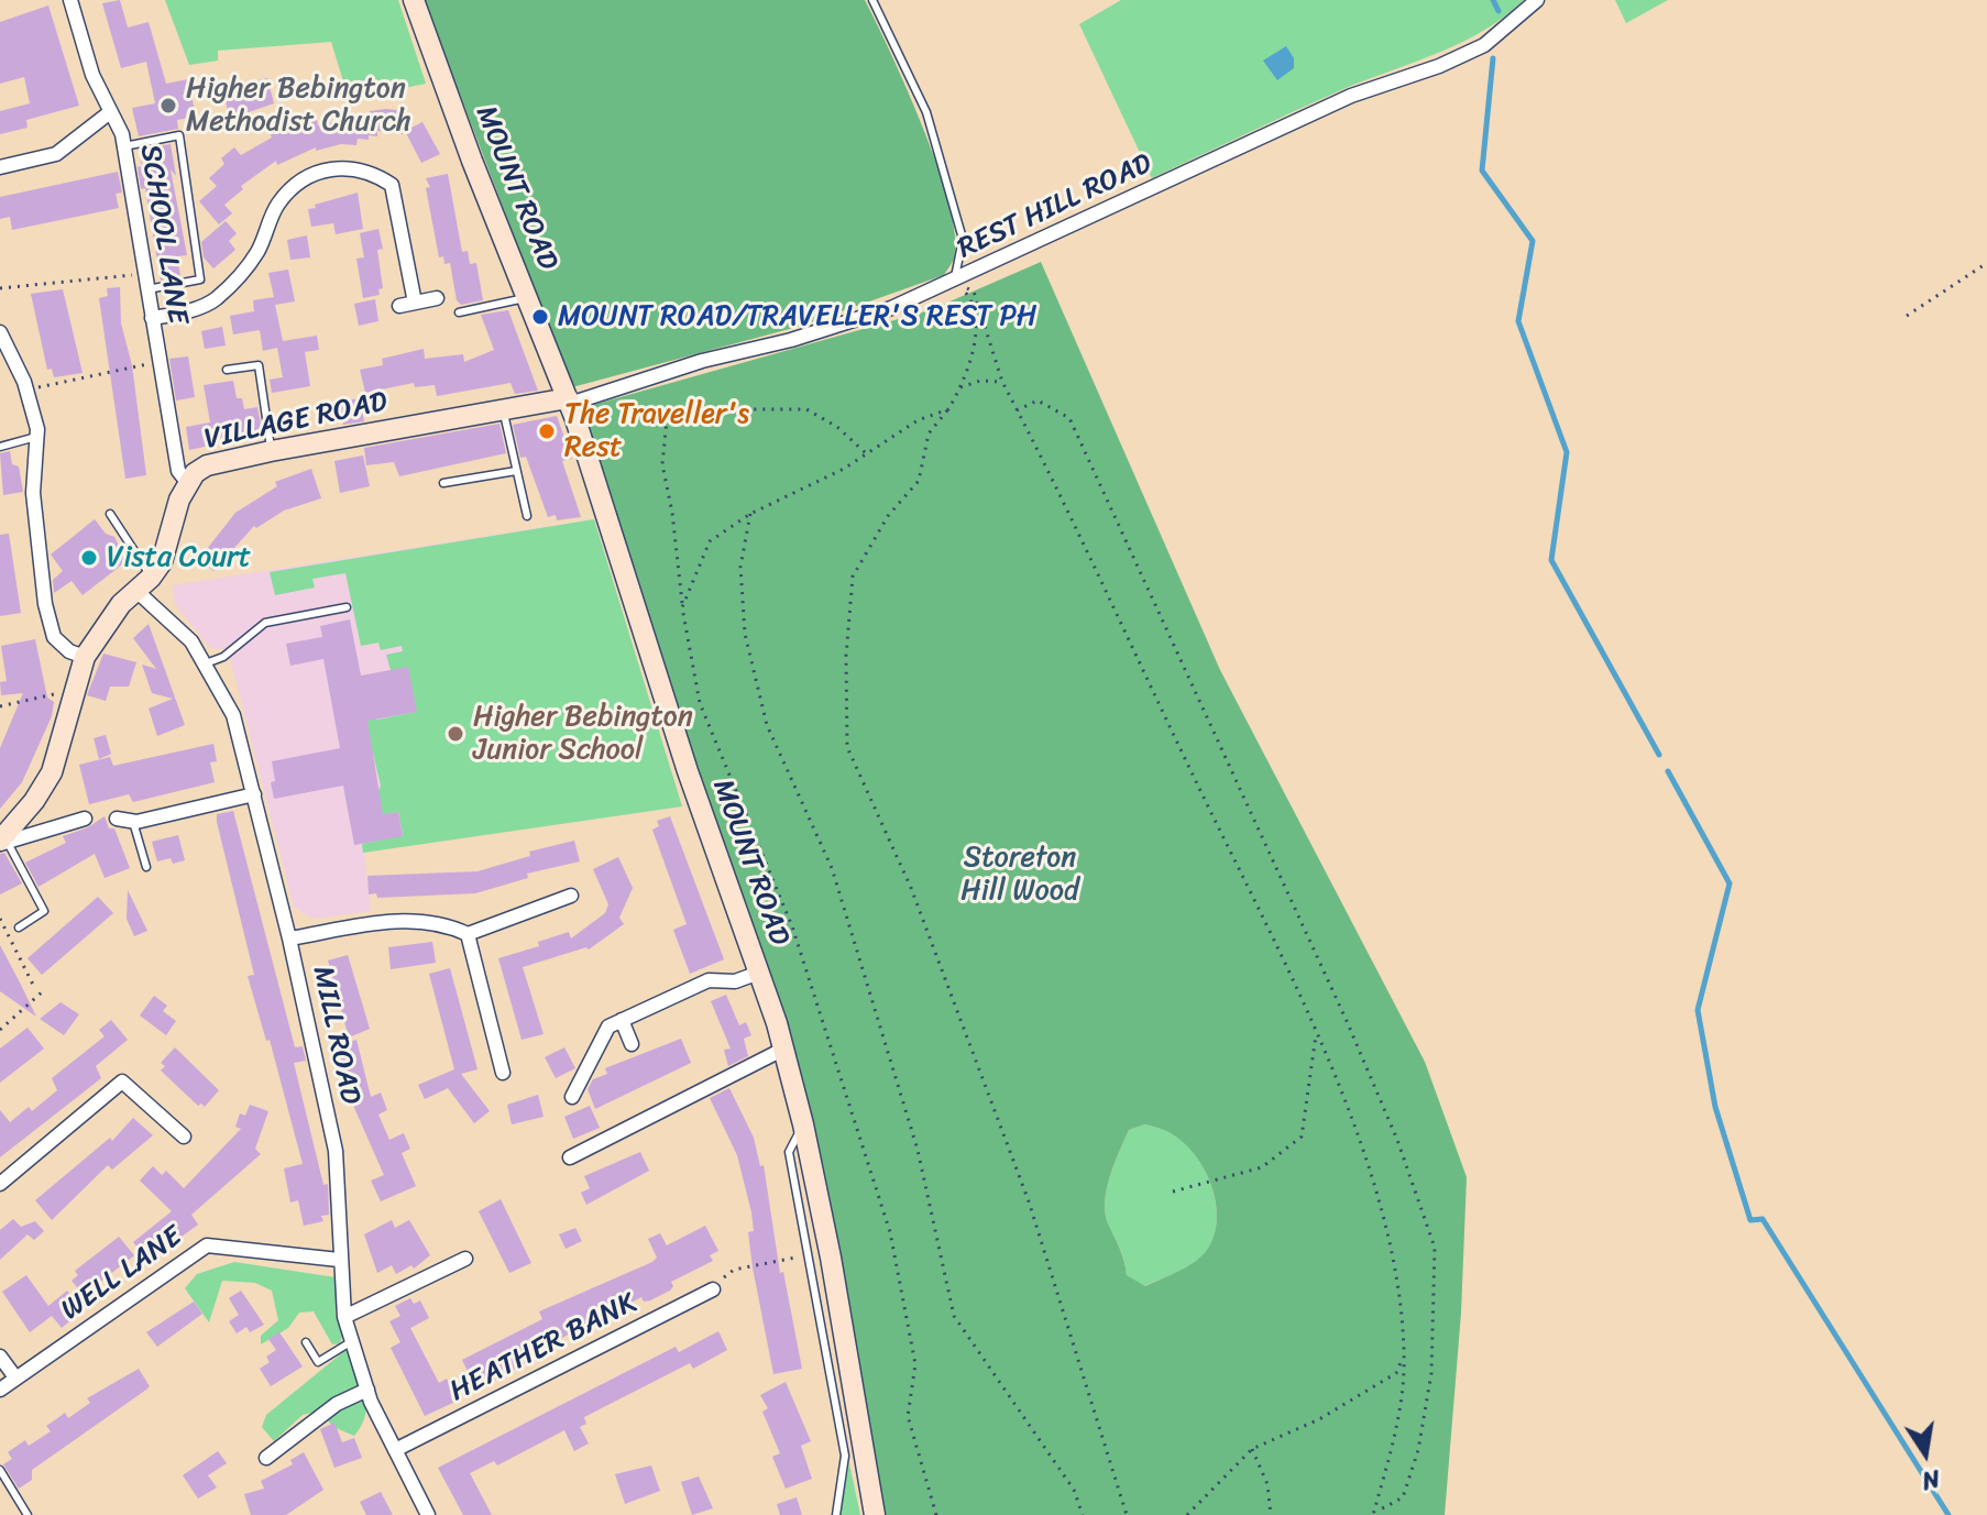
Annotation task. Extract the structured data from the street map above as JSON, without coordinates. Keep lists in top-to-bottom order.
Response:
{
  "streets": {
    "main road": ["MOUNT ROAD", "VILLAGE ROAD"],
    "street": [
      "REST HILL ROAD",
      "SCHOOL LANE",
      "MILL ROAD",
      "WELL LANE",
      "HEATHER BANK"
    ]
  },
  "crossings": [
    ["MOUNT ROAD", "REST HILL ROAD"],
    ["MOUNT ROAD", "VILLAGE ROAD"],
    ["REST HILL ROAD", "VILLAGE ROAD"],
    ["SCHOOL LANE", "VILLAGE ROAD"],
    ["VILLAGE ROAD", "MILL ROAD"],
    ["MILL ROAD", "WELL LANE"],
    ["MILL ROAD", "HEATHER BANK"]
  ],
  "parks": ["Storeton Hill Wood"],
  "places": [
    "Higher Bebington Methodist Church",
    "MOUNT ROAD/TRAVELLER'S REST PH",
    "The Traveller's Rest",
    "Vista Court",
    "Higher Bebington Junior School"
  ],
  "north": "bottom"
}
